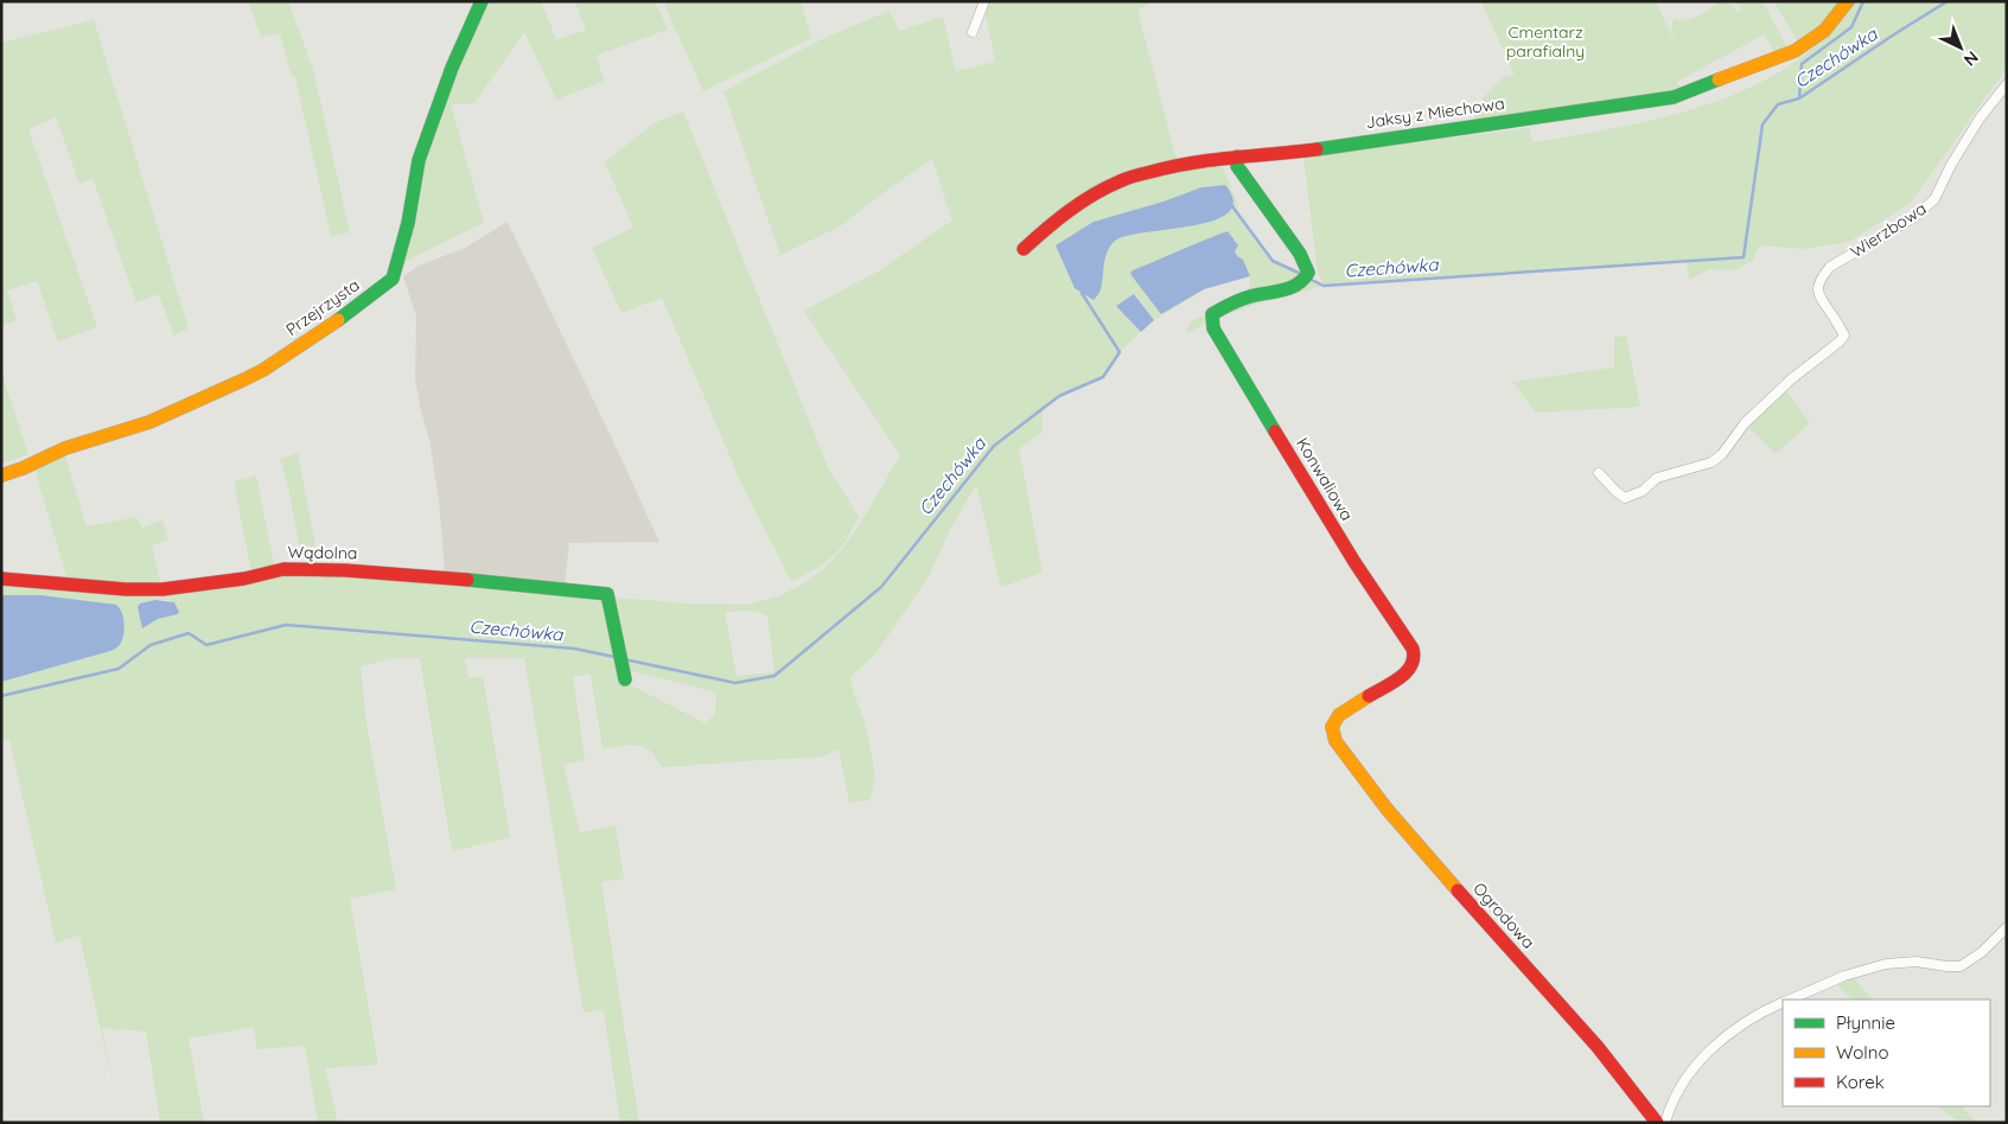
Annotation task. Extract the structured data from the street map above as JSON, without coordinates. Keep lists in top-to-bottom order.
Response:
{
  "streets": {
    "street": [
      "Jaksy z Miechowa",
      "Wierzbowa",
      "Przejrzysta",
      "Konwaliowa",
      "Wądolna",
      "Ogrodowa"
    ]
  },
  "crossings": [
    ["Jaksy z Miechowa", "Konwaliowa"],
    ["Konwaliowa", "Ogrodowa"]
  ],
  "water": ["Czechówka"],
  "parks": ["Cmentarz parafialny"],
  "legend": ["Płynnie", "Wolno", "Korek"],
  "north": "bottom right"
}
